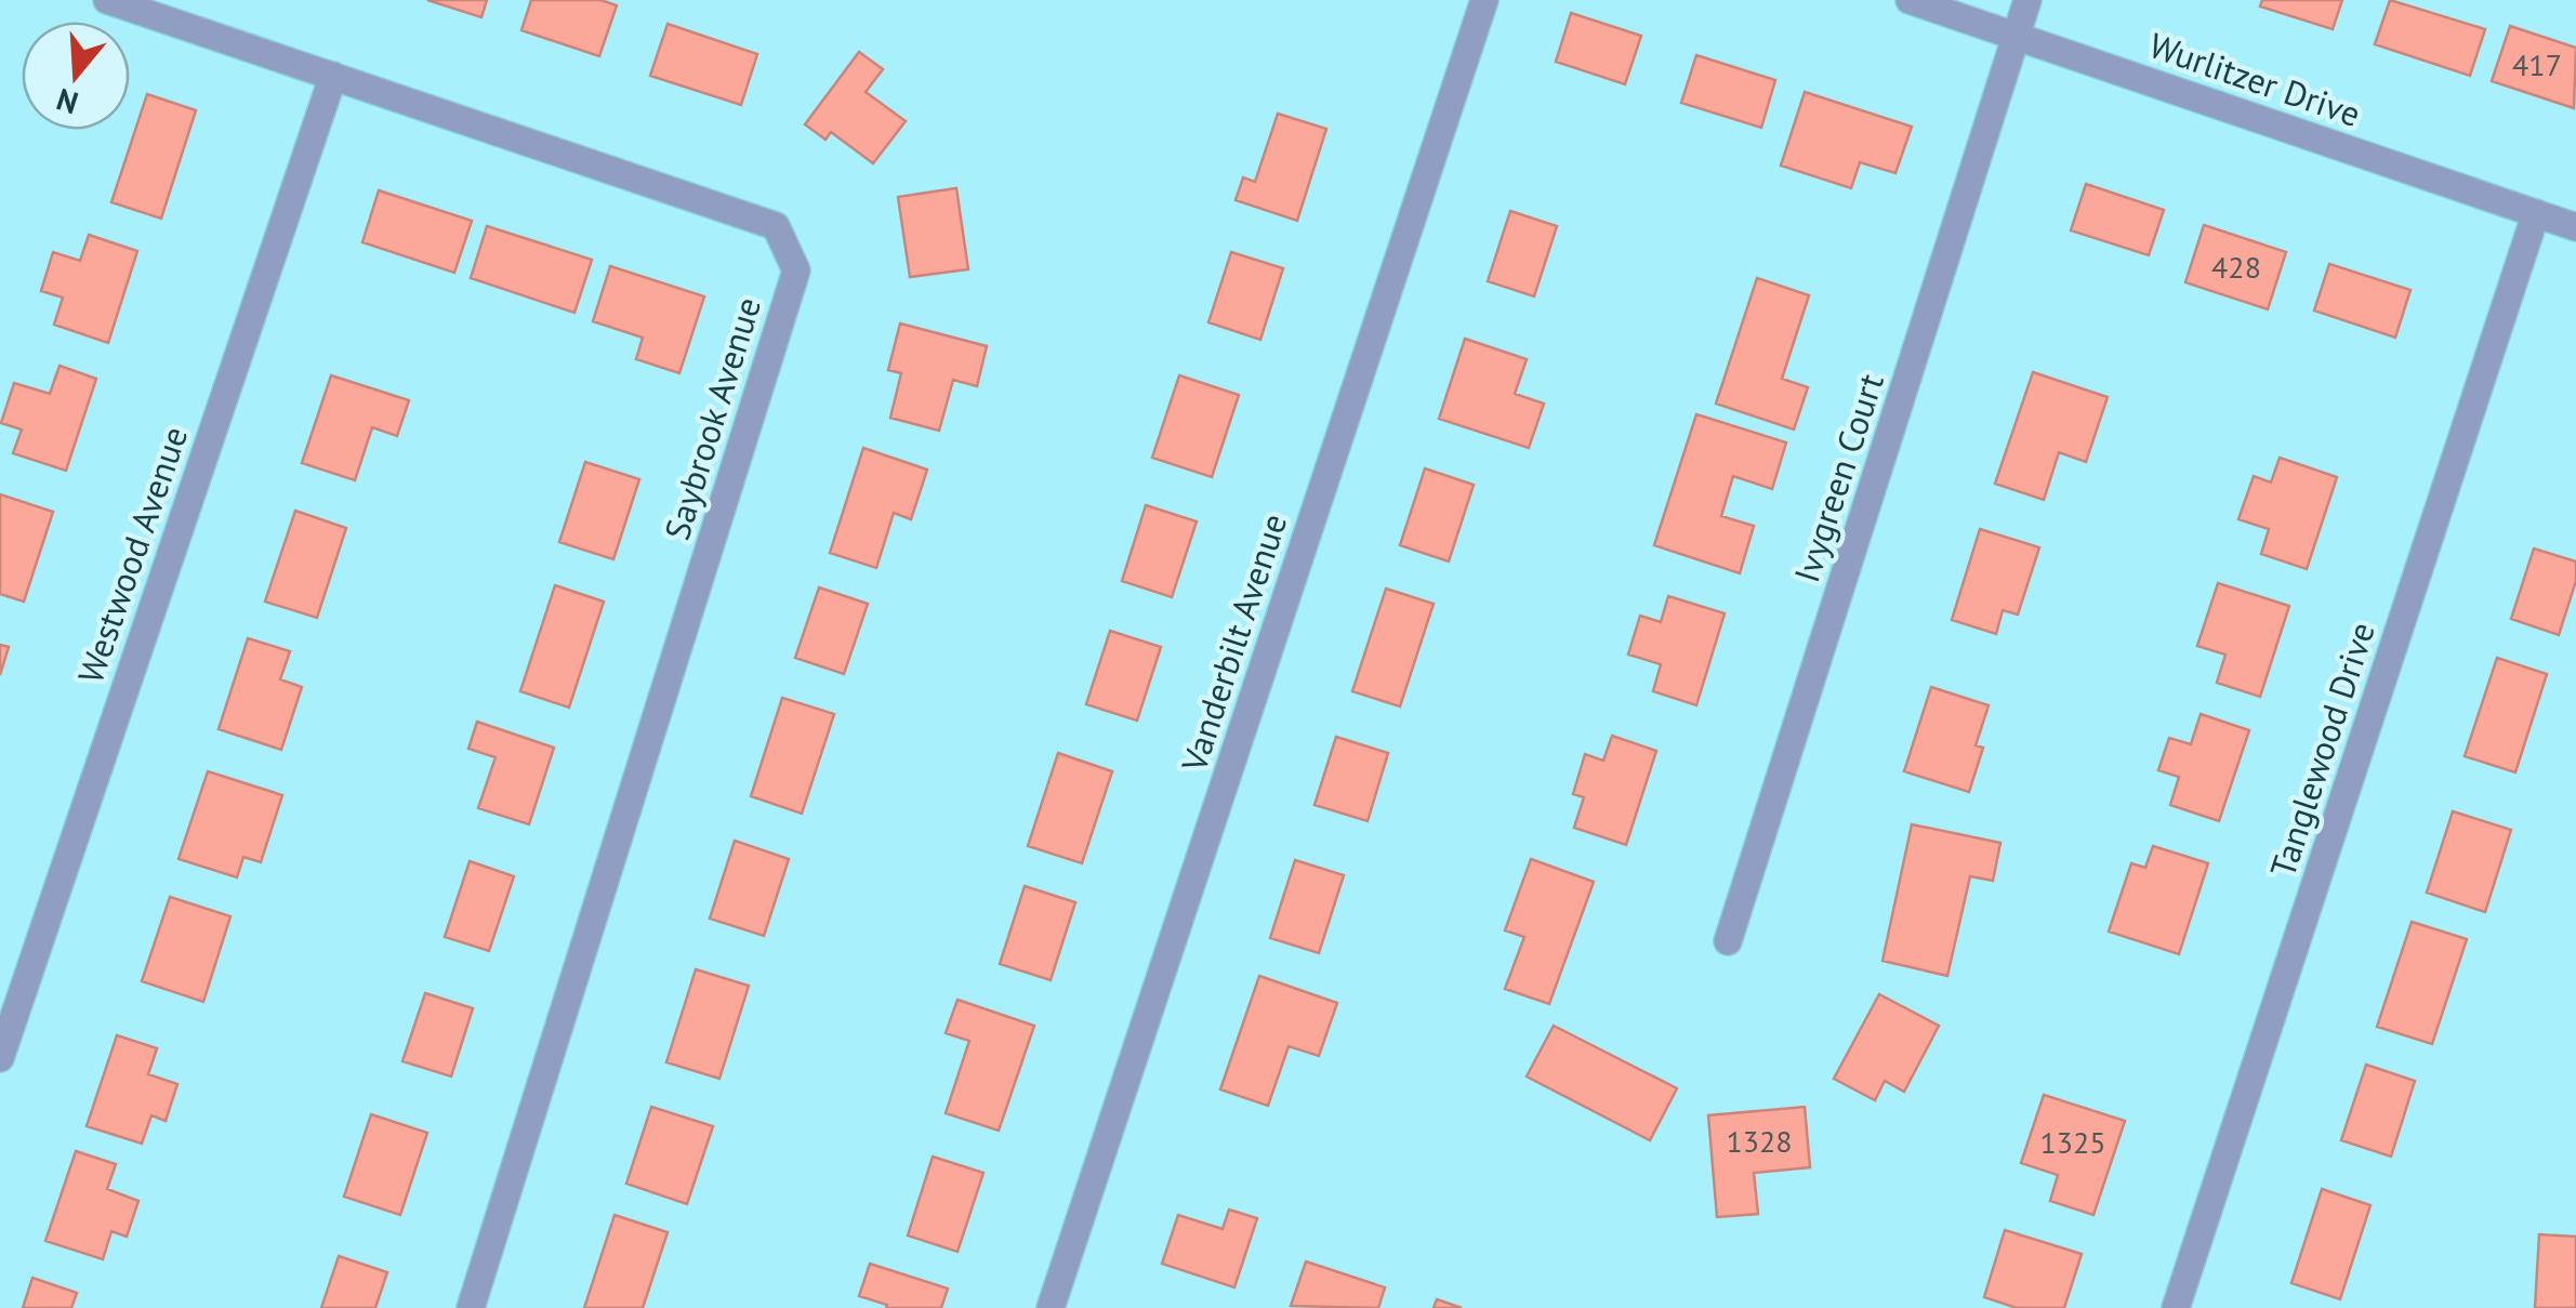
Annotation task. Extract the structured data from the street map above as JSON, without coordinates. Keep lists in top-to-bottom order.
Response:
{
  "streets": {
    "street": [
      "Wurlitzer Drive",
      "Saybrook Avenue",
      "Ivygreen Court",
      "Westwood Avenue",
      "Vanderbilt Avenue",
      "Tanglewood Drive"
    ]
  },
  "crossings": [
    ["Wurlitzer Drive", "Ivygreen Court"],
    ["Wurlitzer Drive", "Tanglewood Drive"],
    ["Saybrook Avenue", "Westwood Avenue"]
  ],
  "house_numbers": [
    "417",
    "428",
    "1328",
    "1325"
  ],
  "north": "bottom"
}
